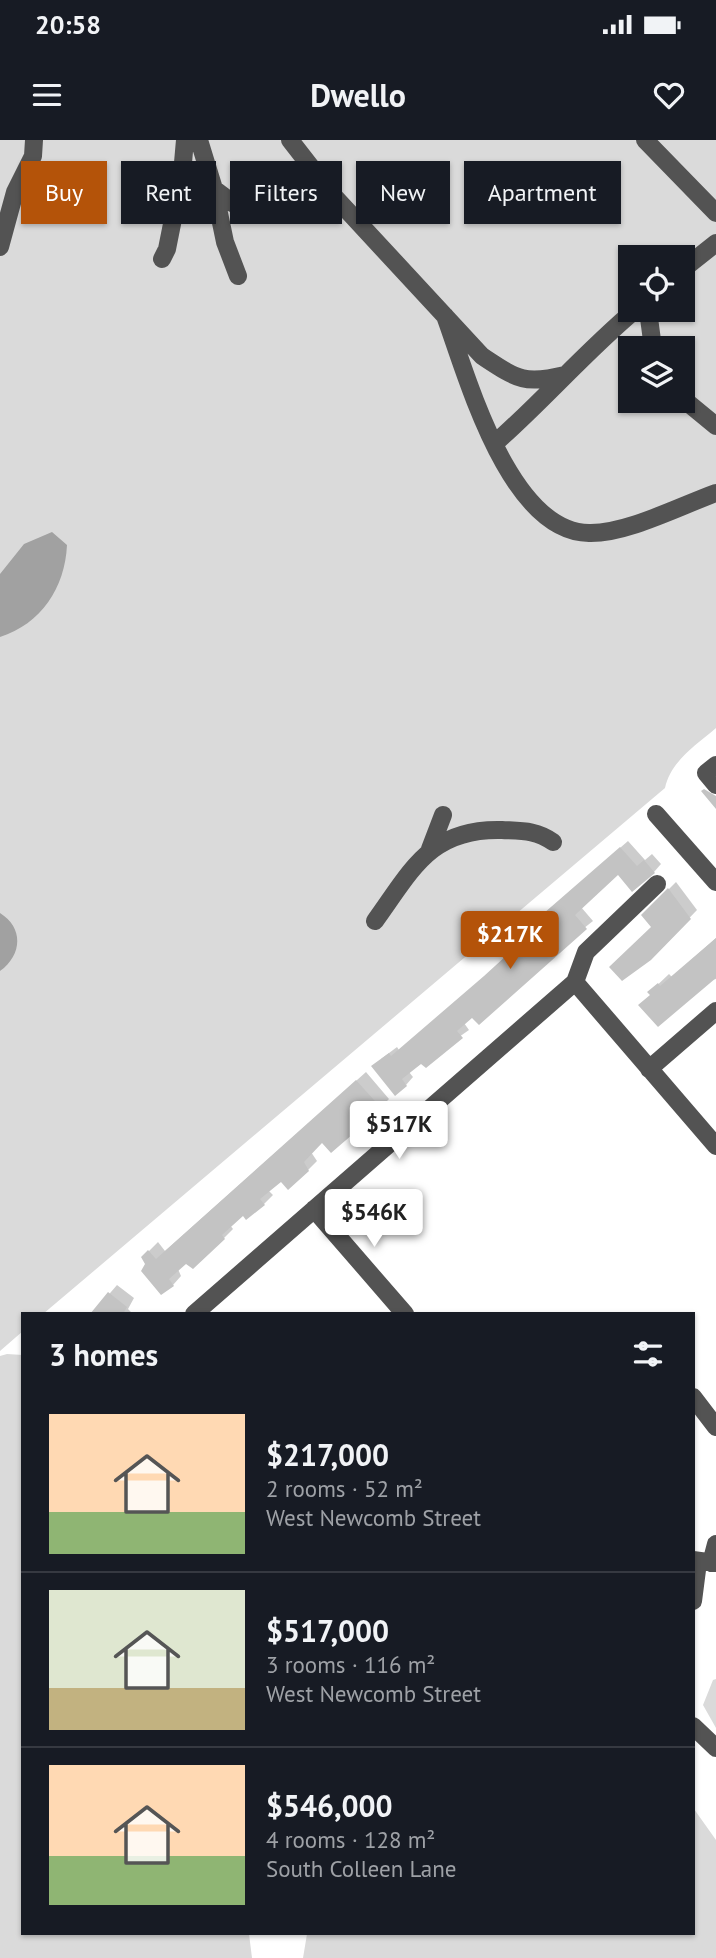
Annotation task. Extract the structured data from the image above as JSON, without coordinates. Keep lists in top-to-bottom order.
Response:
{
  "page": {
    "status": "20:58",
    "header": "Dwello",
    "chip": [
      "Buy",
      "Rent",
      "Filters",
      "New",
      "Apartment"
    ],
    "price": ["$217K", "$517K", "$546K"],
    "heading": "3 homes",
    "list": [
      {
        "name": "$217,000",
        "note": "2 rooms · 52 m² · West Newcomb Street"
      },
      {
        "name": "$517,000",
        "note": "3 rooms · 116 m² · West Newcomb Street"
      },
      {
        "name": "$546,000",
        "note": "4 rooms · 128 m² · South Colleen Lane"
      }
    ]
  }
}
